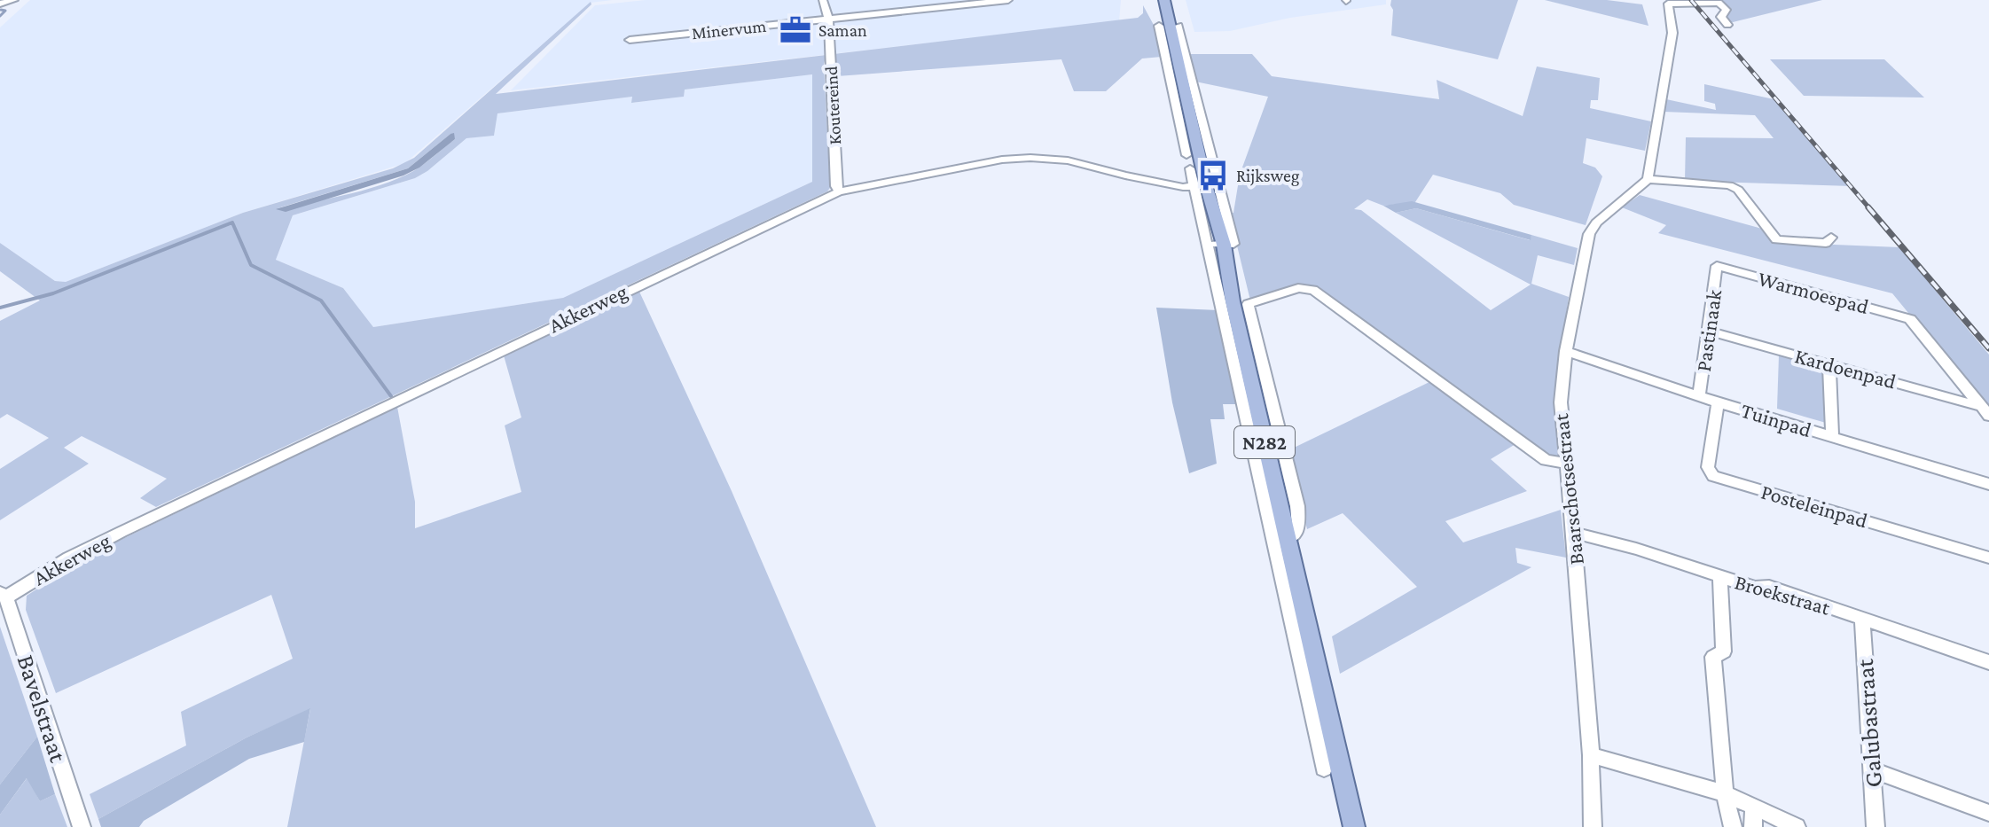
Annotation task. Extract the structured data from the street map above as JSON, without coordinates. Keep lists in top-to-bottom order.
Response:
{
  "streets": {
    "main road": ["N282"],
    "street": [
      "Minervum",
      "Koutereind",
      "Warmoespad",
      "Akkerweg",
      "Pastinaak",
      "Kardoenpad",
      "Tuinpad",
      "Baarschotsestraat",
      "Posteleinpad",
      "Broekstraat",
      "Bavelstraat",
      "Galubastraat"
    ]
  },
  "crossings": [
    ["Minervum", "Koutereind"],
    ["Koutereind", "Akkerweg"],
    ["Warmoespad", "Pastinaak"],
    ["Warmoespad", "Kardoenpad"],
    ["Akkerweg", "N282"],
    ["Akkerweg", "Bavelstraat"],
    ["Pastinaak", "Kardoenpad"],
    ["Pastinaak", "Tuinpad"],
    ["Tuinpad", "Baarschotsestraat"],
    ["Tuinpad", "Posteleinpad"],
    ["Baarschotsestraat", "Broekstraat"],
    ["Broekstraat", "Galubastraat"]
  ],
  "places": {
    "office": ["Saman"],
    "bus stop": ["Rijksweg"]
  }
}
